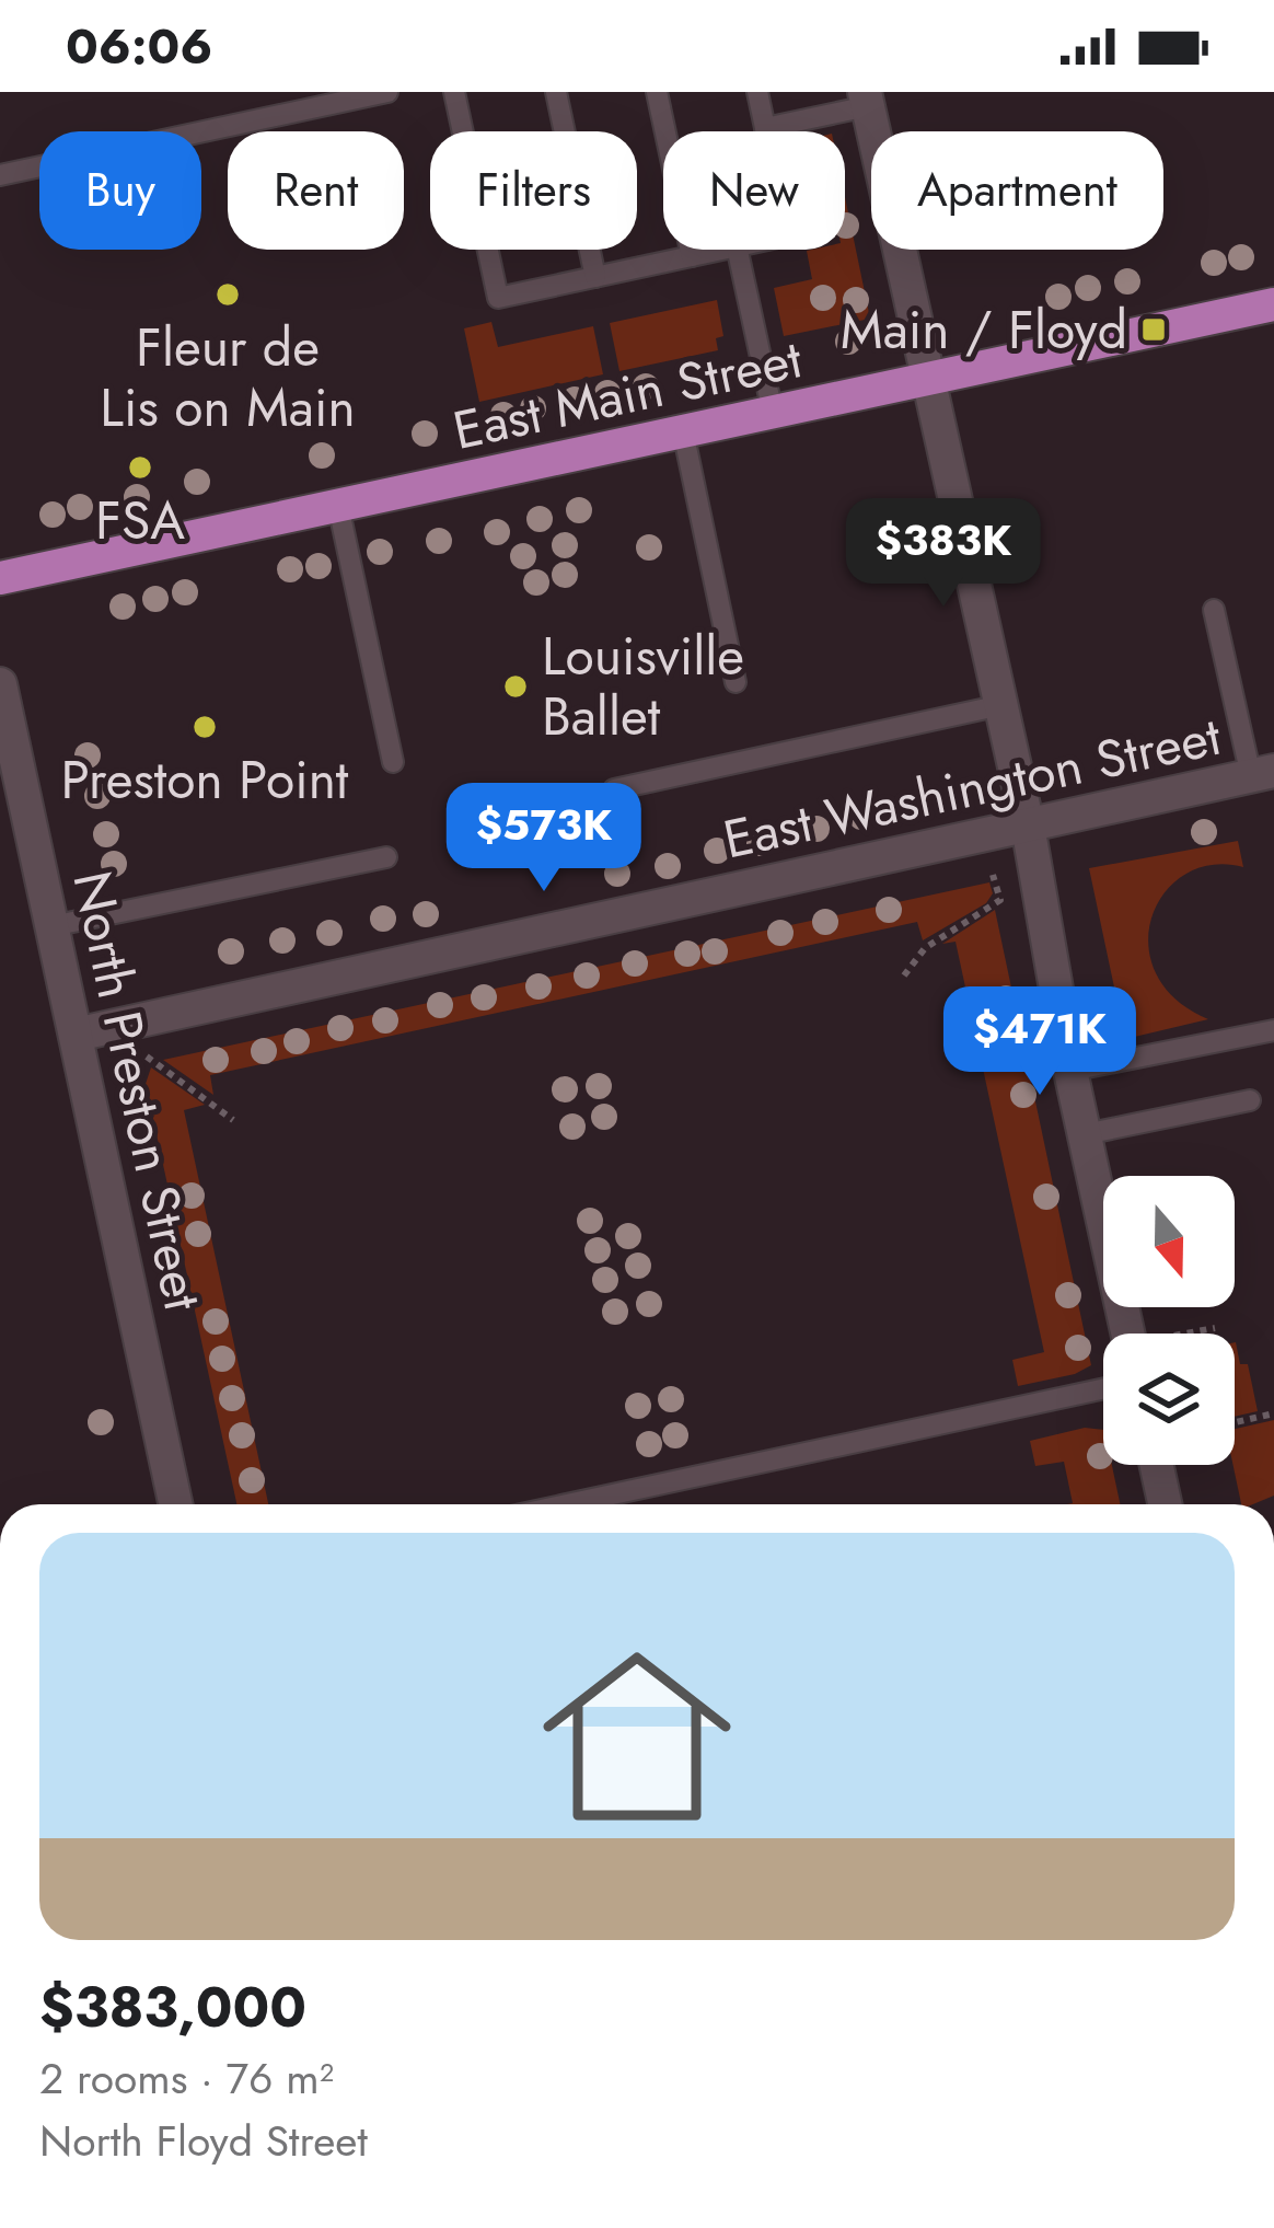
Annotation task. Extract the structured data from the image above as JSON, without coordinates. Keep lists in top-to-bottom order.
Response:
{
  "streets": {
    "main road": ["East Main Street"],
    "street": ["East Washington Street", "North Preston Street"]
  },
  "crossings": [
    ["East Washington Street", "North Preston Street"]
  ],
  "places": {
    "other": [
      "Fleur de Lis on Main",
      "FSA",
      "Louisville Ballet",
      "Preston Point"
    ],
    "transit": ["Main / Floyd"]
  },
  "north": "bottom",
  "page": {
    "status": "06:06",
    "chip": [
      "Buy",
      "Rent",
      "Filters",
      "New",
      "Apartment"
    ],
    "price": ["$383K", "$573K", "$471K"],
    "list": [
      {
        "name": "$383,000",
        "note": "2 rooms · 76 m² · North Floyd Street"
      }
    ]
  }
}
